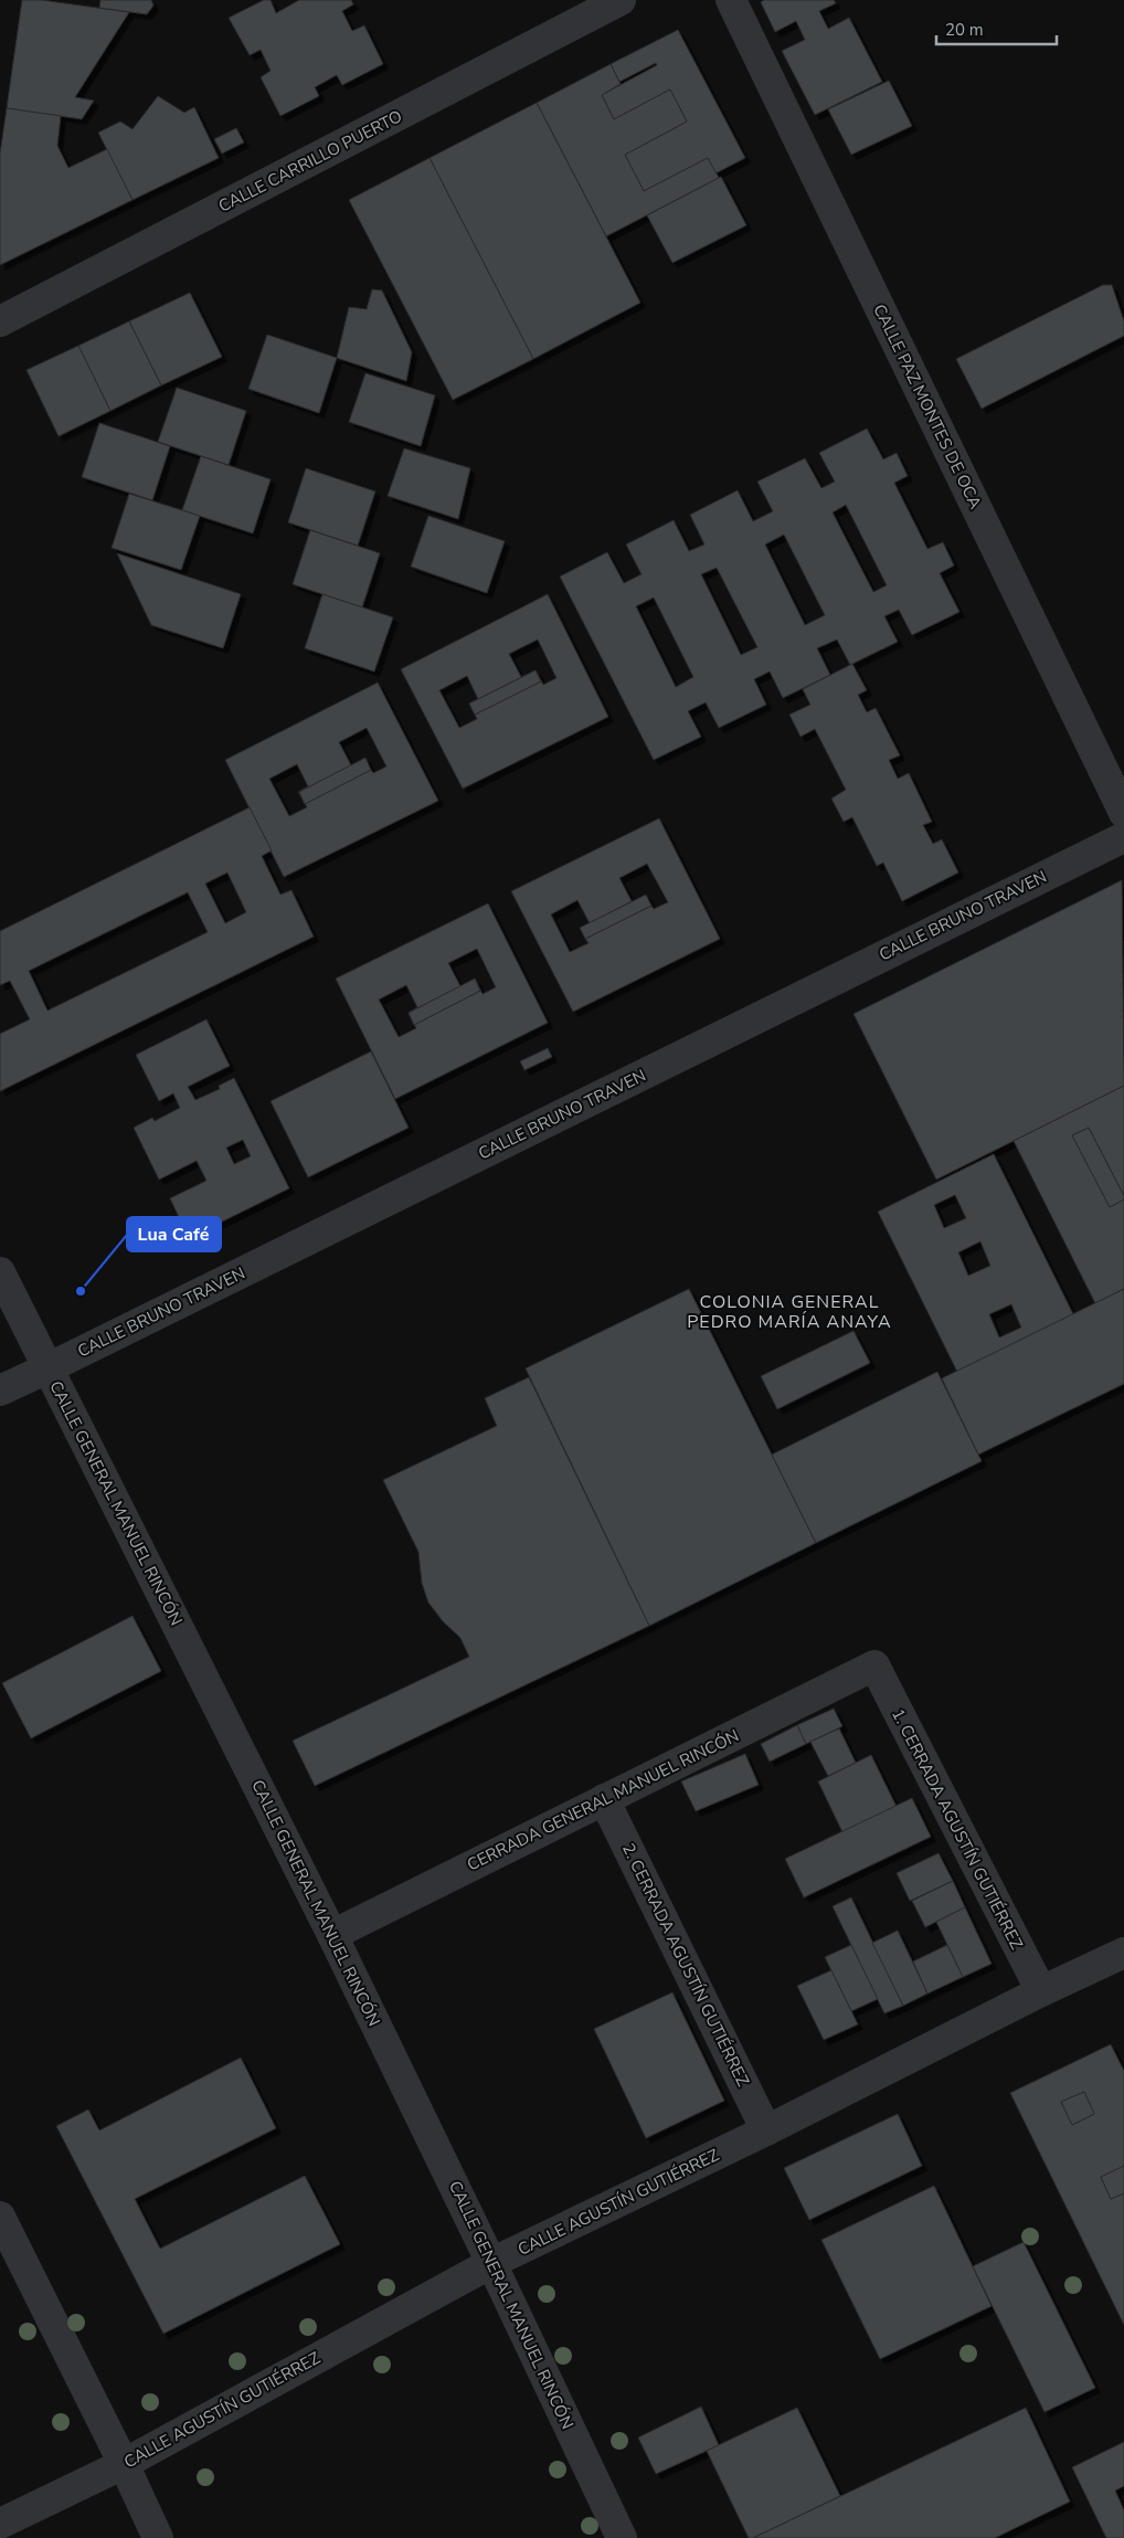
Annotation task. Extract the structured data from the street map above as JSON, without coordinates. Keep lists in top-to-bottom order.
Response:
{
  "streets": {
    "street": [
      "CALLE CARRILLO PUERTO",
      "CALLE PAZ MONTES DE OCA",
      "CALLE BRUNO TRAVEN",
      "CALLE GENERAL MANUEL RINCÓN",
      "CERRADA GENERAL MANUEL RINCÓN",
      "1. CERRADA AGUSTÍN GUTIÉRREZ",
      "2. CERRADA AGUSTÍN GUTIÉRREZ",
      "CALLE AGUSTÍN GUTIÉRREZ"
    ]
  },
  "crossings": [
    ["CALLE BRUNO TRAVEN", "CALLE GENERAL MANUEL RINCÓN"],
    ["CALLE GENERAL MANUEL RINCÓN", "CERRADA GENERAL MANUEL RINCÓN"],
    ["CALLE GENERAL MANUEL RINCÓN", "CALLE AGUSTÍN GUTIÉRREZ"],
    ["CERRADA GENERAL MANUEL RINCÓN", "1. CERRADA AGUSTÍN GUTIÉRREZ"],
    ["CERRADA GENERAL MANUEL RINCÓN", "2. CERRADA AGUSTÍN GUTIÉRREZ"],
    ["1. CERRADA AGUSTÍN GUTIÉRREZ", "CALLE AGUSTÍN GUTIÉRREZ"],
    ["2. CERRADA AGUSTÍN GUTIÉRREZ", "CALLE AGUSTÍN GUTIÉRREZ"]
  ],
  "districts": ["COLONIA GENERAL PEDRO MARÍA ANAYA"],
  "places": ["Lua Café"],
  "scale_bar": "20 m"
}
